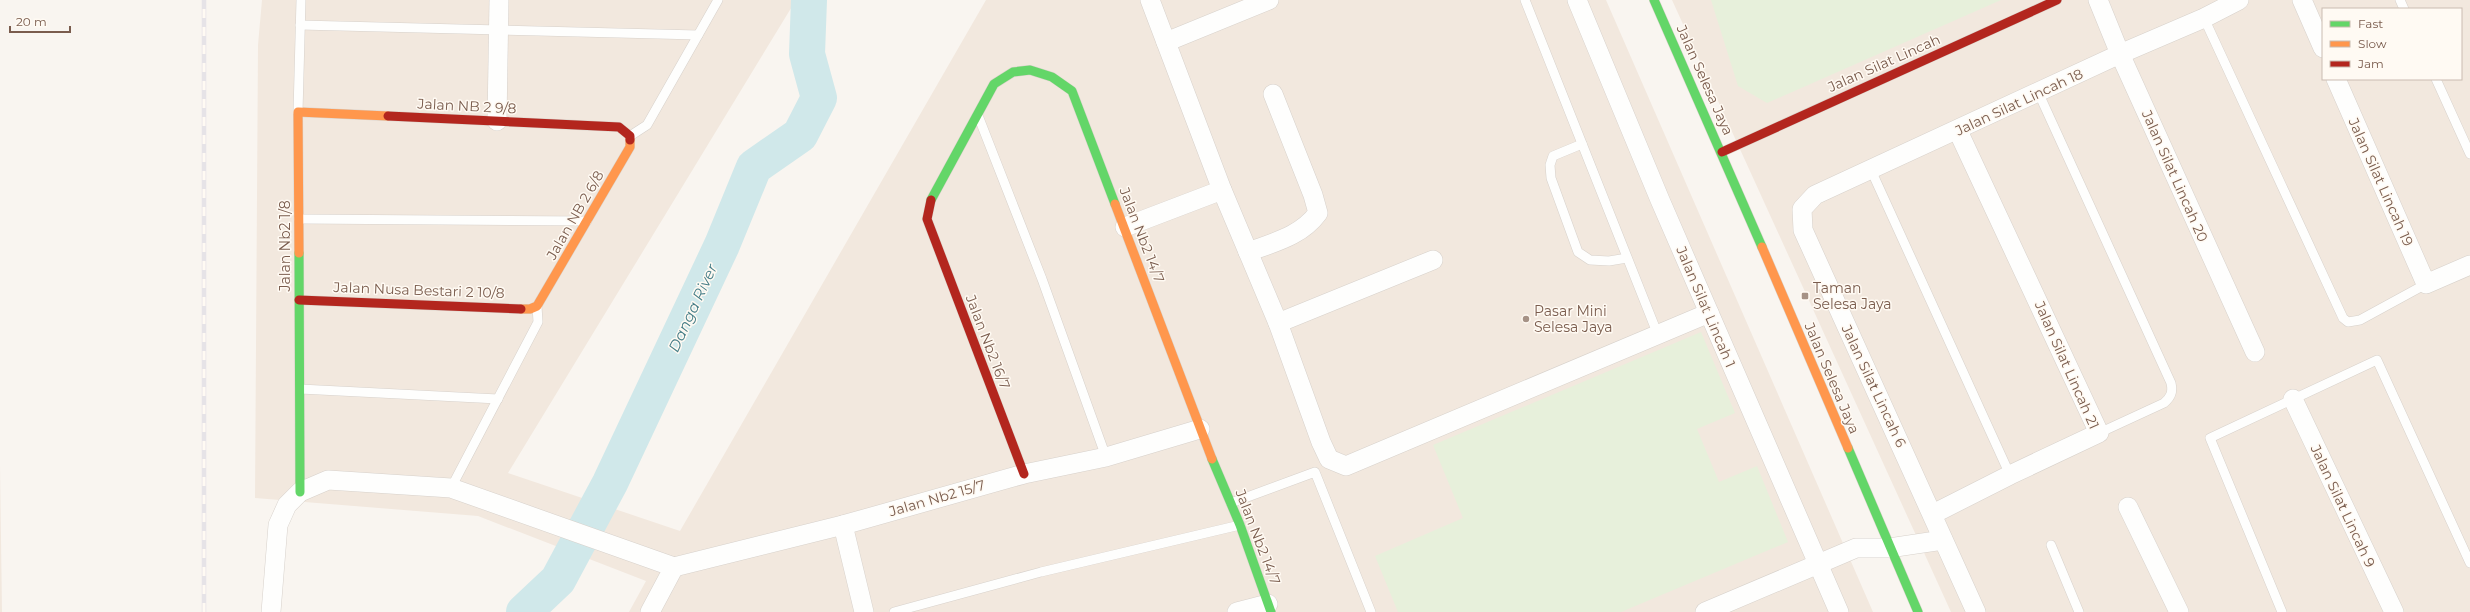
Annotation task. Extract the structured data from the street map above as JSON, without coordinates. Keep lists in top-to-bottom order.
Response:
{
  "streets": {
    "street": [
      "Jalan Silat Lincah",
      "Jalan Selesa Jaya",
      "Jalan Silat Lincah 18",
      "Jalan NB 2 9/8",
      "Jalan Silat Lincah 20",
      "Jalan Silat Lincah 19",
      "Jalan NB 2 6/8",
      "Jalan Nb2 14/7",
      "Jalan Nb2 1/8",
      "Jalan Nusa Bestari 2 10/8",
      "Jalan Silat Lincah 1",
      "Jalan Nb2 16/7",
      "Jalan Silat Lincah 21",
      "Jalan Silat Lincah 6",
      "Jalan Nb2 15/7",
      "Jalan Silat Lincah 9"
    ]
  },
  "crossings": [
    ["Jalan Silat Lincah", "Jalan Selesa Jaya"],
    ["Jalan Silat Lincah 18", "Jalan Silat Lincah 20"],
    ["Jalan Silat Lincah 18", "Jalan Silat Lincah 21"],
    ["Jalan Silat Lincah 18", "Jalan Silat Lincah 6"],
    ["Jalan NB 2 9/8", "Jalan NB 2 6/8"],
    ["Jalan NB 2 9/8", "Jalan Nb2 1/8"],
    ["Jalan NB 2 6/8", "Jalan Nusa Bestari 2 10/8"],
    ["Jalan Nb2 14/7", "Jalan Nb2 16/7"],
    ["Jalan Nb2 14/7", "Jalan Nb2 15/7"],
    ["Jalan Nb2 1/8", "Jalan Nusa Bestari 2 10/8"],
    ["Jalan Nb2 16/7", "Jalan Nb2 15/7"],
    ["Jalan Silat Lincah 21", "Jalan Silat Lincah 6"]
  ],
  "water": ["Danga River"],
  "places": {
    "transit": ["Taman Selesa Jaya"],
    "other": ["Pasar Mini Selesa Jaya"]
  },
  "legend": ["Fast", "Slow", "Jam"],
  "scale_bar": "20 m"
}
